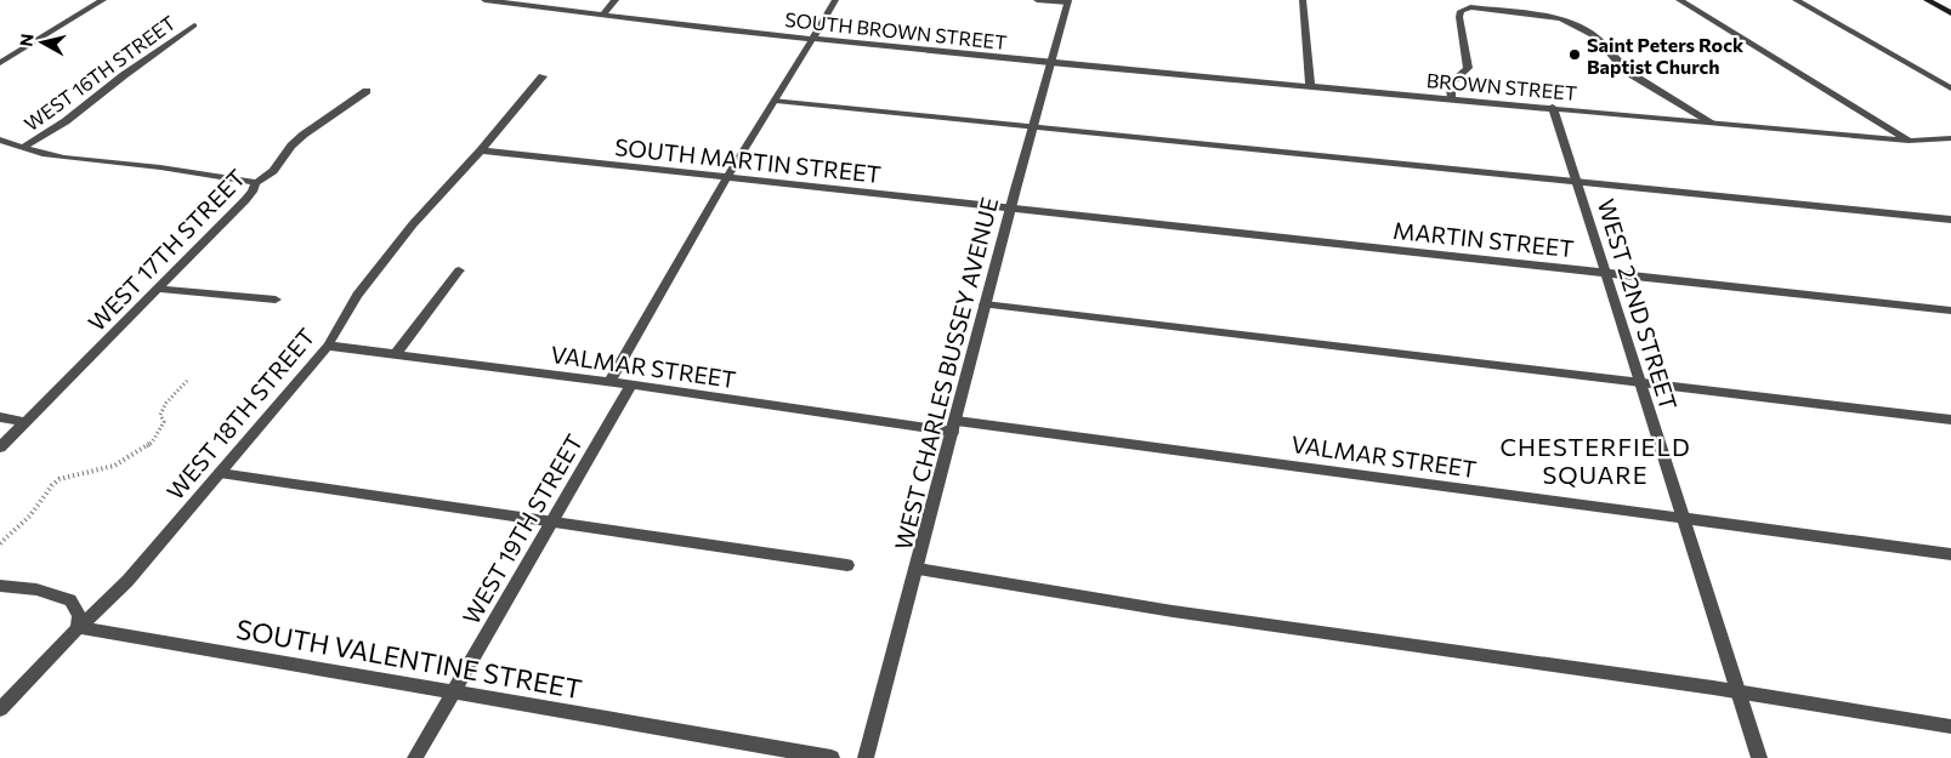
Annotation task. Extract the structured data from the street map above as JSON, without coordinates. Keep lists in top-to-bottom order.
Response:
{
  "streets": {
    "street": [
      "SOUTH BROWN STREET",
      "WEST 16TH STREET",
      "BROWN STREET",
      "SOUTH MARTIN STREET",
      "MARTIN STREET",
      "WEST 17TH STREET",
      "WEST 22ND STREET",
      "VALMAR STREET",
      "WEST CHARLES BUSSEY AVENUE",
      "WEST 18TH STREET",
      "WEST 19TH STREET",
      "SOUTH VALENTINE STREET"
    ]
  },
  "crossings": [
    ["SOUTH BROWN STREET", "BROWN STREET"],
    ["SOUTH BROWN STREET", "WEST CHARLES BUSSEY AVENUE"],
    ["BROWN STREET", "WEST 22ND STREET"],
    ["BROWN STREET", "WEST CHARLES BUSSEY AVENUE"],
    ["SOUTH MARTIN STREET", "MARTIN STREET"],
    ["SOUTH MARTIN STREET", "WEST CHARLES BUSSEY AVENUE"],
    ["SOUTH MARTIN STREET", "WEST 18TH STREET"],
    ["MARTIN STREET", "WEST 22ND STREET"],
    ["MARTIN STREET", "WEST CHARLES BUSSEY AVENUE"],
    ["WEST 22ND STREET", "VALMAR STREET"],
    ["VALMAR STREET", "WEST CHARLES BUSSEY AVENUE"],
    ["VALMAR STREET", "WEST 18TH STREET"],
    ["VALMAR STREET", "WEST 19TH STREET"],
    ["WEST 18TH STREET", "SOUTH VALENTINE STREET"],
    ["WEST 19TH STREET", "SOUTH VALENTINE STREET"]
  ],
  "districts": ["CHESTERFIELD SQUARE"],
  "places": ["Saint Peters Rock Baptist Church"],
  "north": "left"
}
